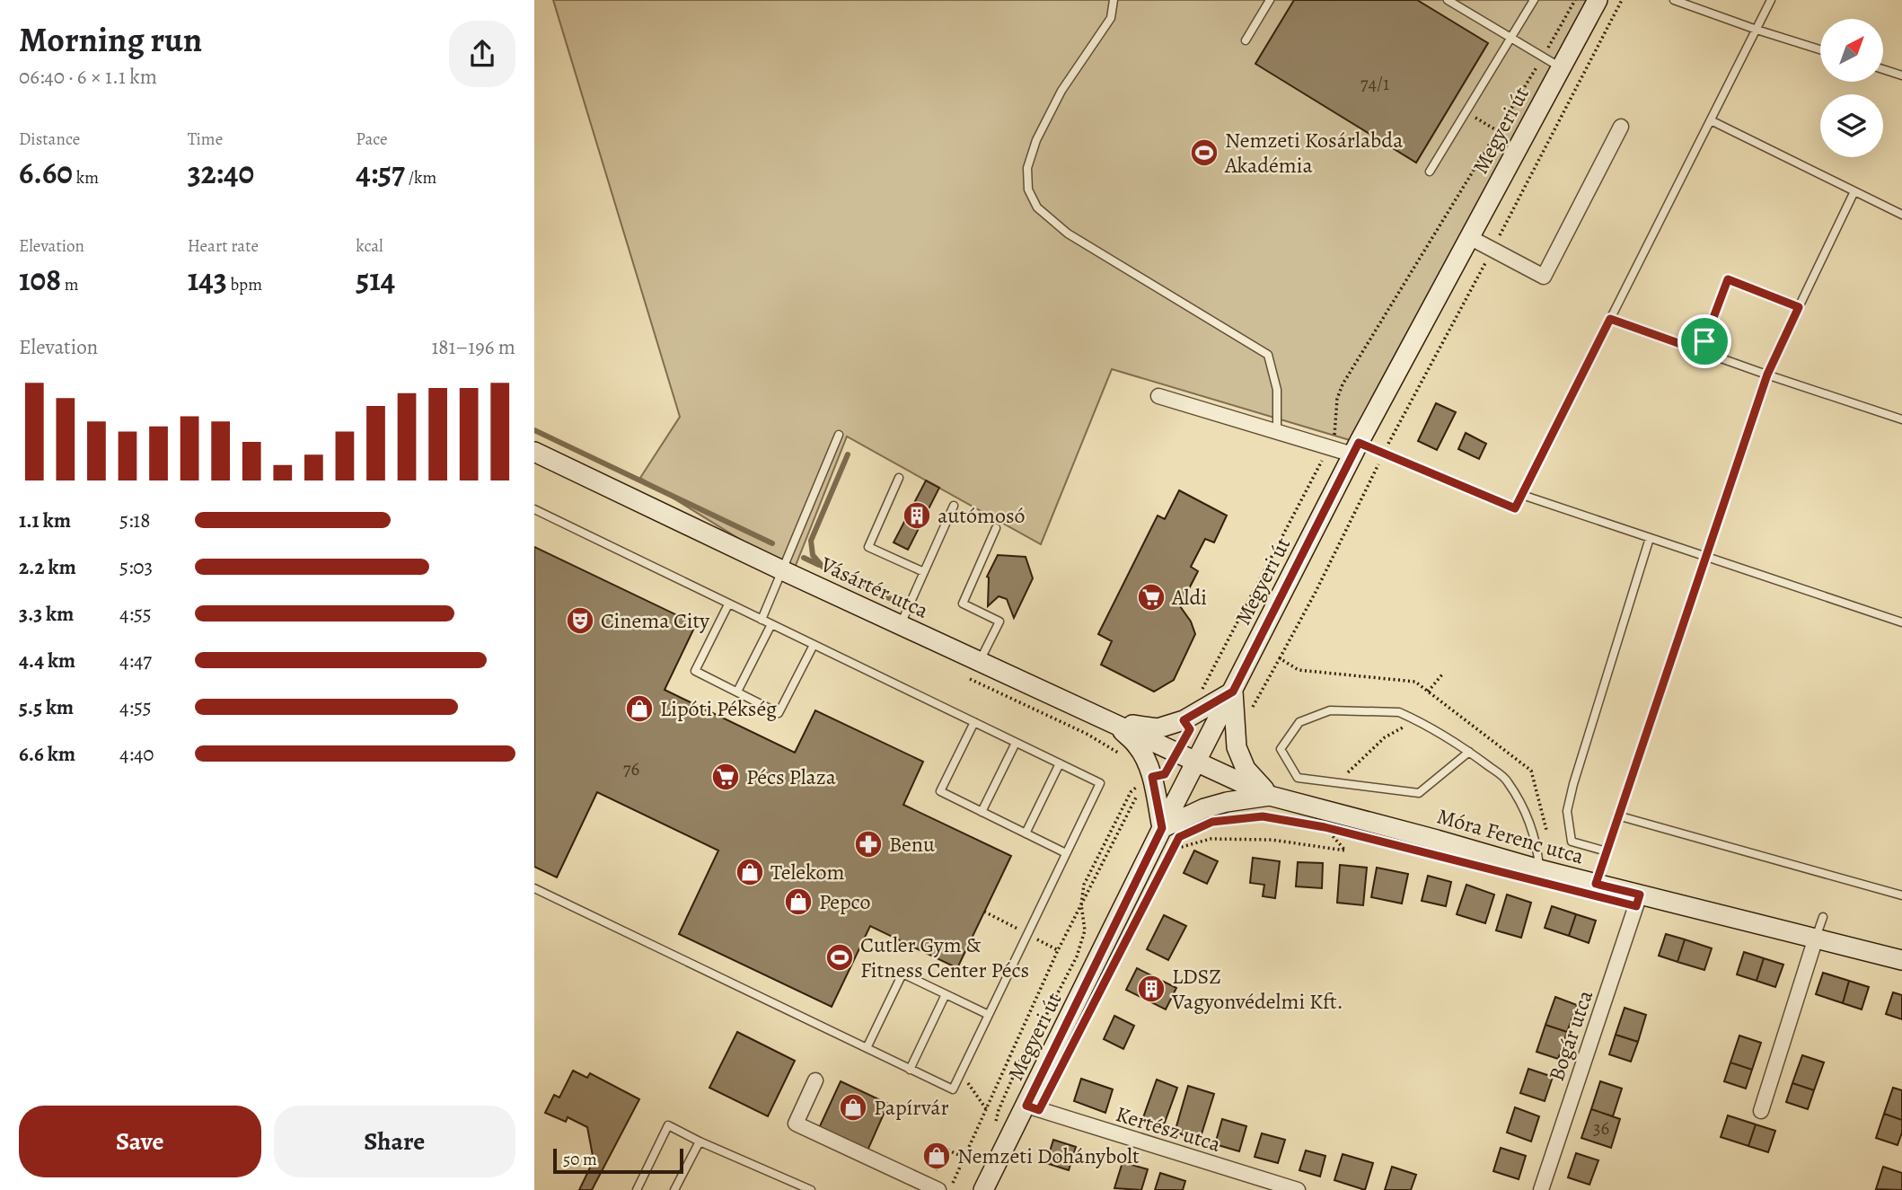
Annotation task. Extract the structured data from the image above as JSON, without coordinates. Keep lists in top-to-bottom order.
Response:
{
  "streets": {
    "street": [
      "Megyeri út",
      "Vásártér utca",
      "Móra Ferenc utca",
      "Bogár utca",
      "Kertész utca"
    ]
  },
  "crossings": [
    ["Megyeri út", "Vásártér utca"],
    ["Megyeri út", "Móra Ferenc utca"],
    ["Megyeri út", "Kertész utca"],
    ["Vásártér utca", "Móra Ferenc utca"],
    ["Móra Ferenc utca", "Bogár utca"]
  ],
  "places": {
    "sports": ["Nemzeti Kosárlabda Akadémia", "Cutler Gym & Fitness Center Pécs"],
    "building": ["autómosó", "LDSZ Vagyonvédelmi Kft."],
    "supermarket": ["Aldi", "Pécs Plaza"],
    "theatre": ["Cinema City"],
    "shop": [
      "Lipóti Pékség",
      "Telekom",
      "Pepco",
      "Papírvár",
      "Nemzeti Dohánybolt"
    ],
    "pharmacy": ["Benu"]
  },
  "house_numbers": ["74/1", "76", "36"],
  "scale_bar": "50 m",
  "north": "top right",
  "page": {
    "heading": ["Morning run", "06:40 · 6 × 1.1 km"],
    "stats": [
      ["Distance", "6.60 km"],
      ["Time", "32:40"],
      ["Pace", "4:57 /km"],
      ["Elevation", "108 m"],
      ["Heart rate", "143 bpm"],
      ["kcal", "514"]
    ],
    "chart": ["Elevation", "181–196 m"],
    "list": [
      {
        "name": "1.1 km",
        "note": "5:18"
      },
      {
        "name": "2.2 km",
        "note": "5:03"
      },
      {
        "name": "3.3 km",
        "note": "4:55"
      },
      {
        "name": "4.4 km",
        "note": "4:47"
      },
      {
        "name": "5.5 km",
        "note": "4:55"
      },
      {
        "name": "6.6 km",
        "note": "4:40"
      }
    ],
    "buttons": ["Save", "Share"],
    "scale": "50 m"
  }
}
